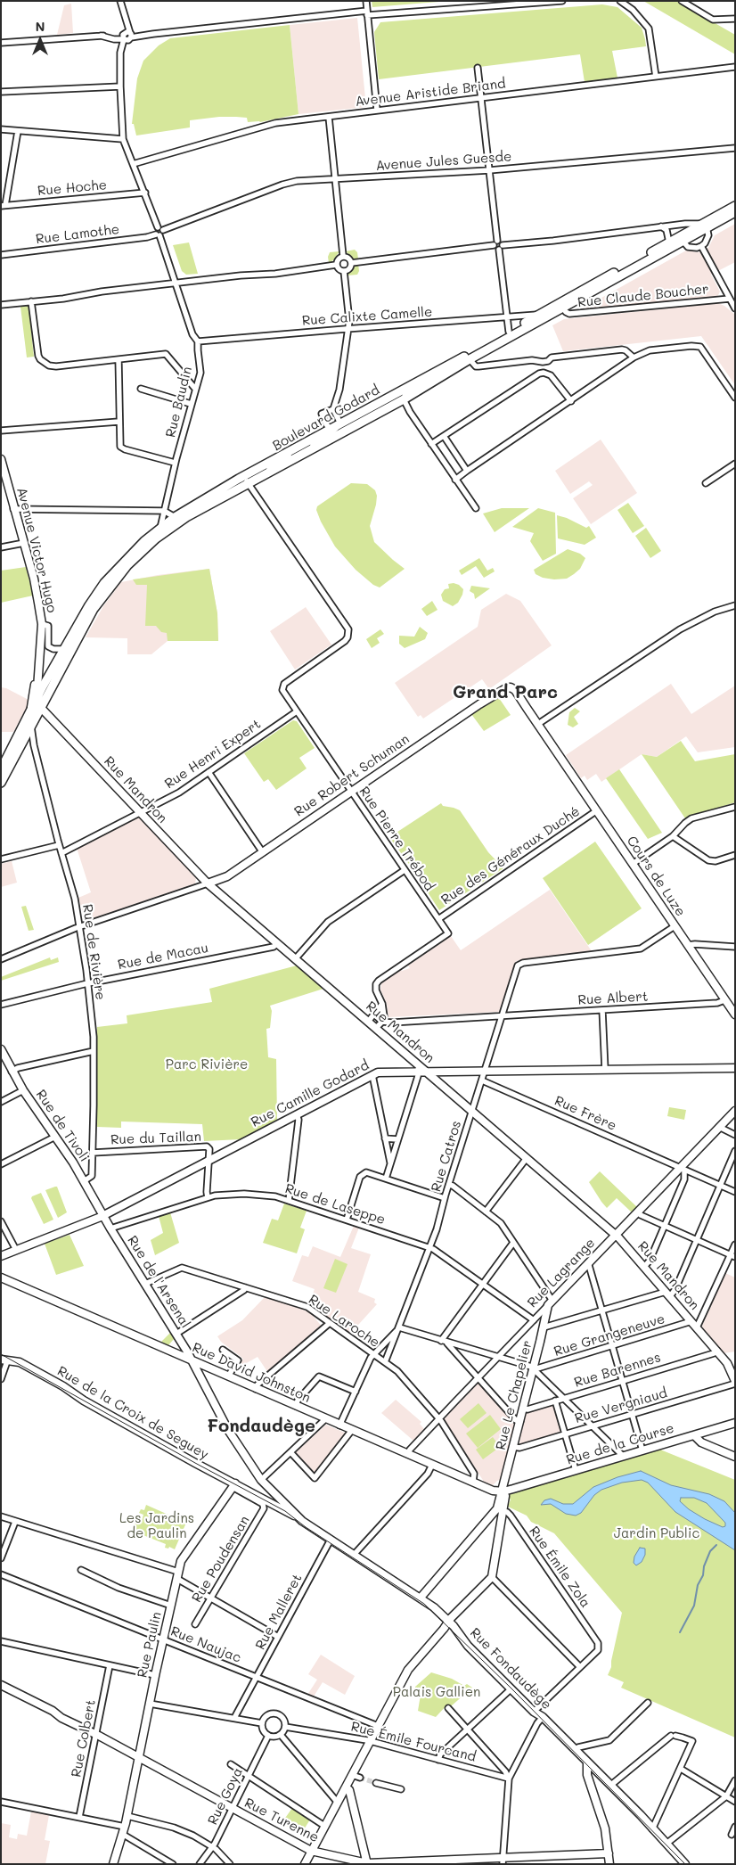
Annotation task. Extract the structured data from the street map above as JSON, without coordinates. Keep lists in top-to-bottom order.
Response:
{
  "streets": {
    "main road": ["Boulevard Godard"],
    "street": [
      "Avenue Aristide Briand",
      "Avenue Jules Guesde",
      "Rue Hoche",
      "Rue Lamothe",
      "Rue Claude Boucher",
      "Rue Calixte Camelle",
      "Rue Baudin",
      "Avenue Victor Hugo",
      "Rue Henri Expert",
      "Rue Robert Schuman",
      "Rue Mandron",
      "Rue Pierre Trébod",
      "Rue des Généraux Duché",
      "Cours de Luze",
      "Rue de Rivière",
      "Rue de Macau",
      "Rue Albert",
      "Rue Camille Godard",
      "Rue Frère",
      "Rue de Tivoli",
      "Rue du Taillan",
      "Rue Catros",
      "Rue de Laseppe",
      "Rue Lagrange",
      "Rue de l'Arsenal",
      "Rue Laroche",
      "Rue Grangeneuve",
      "Rue Barennes",
      "Rue David Johnston",
      "Rue Le Chapelier",
      "Rue Vergniaud",
      "Rue de la Croix de Seguey",
      "Rue de la Course",
      "Rue Poudensan",
      "Rue Émile Zola",
      "Rue Malleret",
      "Rue Paulin",
      "Rue Naujac",
      "Rue Fondaudège",
      "Rue Colbert",
      "Rue Émile Fourcand",
      "Rue Goya",
      "Rue Turenne"
    ]
  },
  "crossings": [
    ["Avenue Jules Guesde", "Rue Lamothe"],
    ["Avenue Jules Guesde", "Rue Baudin"],
    ["Rue Lamothe", "Rue Baudin"],
    ["Rue Claude Boucher", "Boulevard Godard"],
    ["Rue Calixte Camelle", "Rue Baudin"],
    ["Rue Calixte Camelle", "Boulevard Godard"],
    ["Rue Baudin", "Boulevard Godard"],
    ["Boulevard Godard", "Avenue Victor Hugo"],
    ["Boulevard Godard", "Rue Mandron"],
    ["Boulevard Godard", "Rue Pierre Trébod"],
    ["Boulevard Godard", "Rue de Rivière"],
    ["Avenue Victor Hugo", "Rue Mandron"],
    ["Avenue Victor Hugo", "Rue de Rivière"],
    ["Rue Henri Expert", "Rue Mandron"],
    ["Rue Henri Expert", "Rue Pierre Trébod"],
    ["Rue Henri Expert", "Rue de Rivière"],
    ["Rue Robert Schuman", "Rue Mandron"],
    ["Rue Robert Schuman", "Rue Pierre Trébod"],
    ["Rue Robert Schuman", "Cours de Luze"],
    ["Rue Mandron", "Rue de Macau"],
    ["Rue Mandron", "Rue Camille Godard"],
    ["Rue Mandron", "Rue Catros"],
    ["Rue Mandron", "Rue Lagrange"],
    ["Rue Mandron", "Rue Grangeneuve"],
    ["Rue Mandron", "Rue Barennes"],
    ["Rue Mandron", "Rue Vergniaud"],
    ["Rue Pierre Trébod", "Rue des Généraux Duché"],
    ["Rue Pierre Trébod", "Rue Albert"],
    ["Rue des Généraux Duché", "Cours de Luze"],
    ["Cours de Luze", "Rue Albert"],
    ["Cours de Luze", "Rue Catros"],
    ["Rue de Rivière", "Rue de Macau"],
    ["Rue de Rivière", "Rue de Tivoli"],
    ["Rue de Rivière", "Rue du Taillan"],
    ["Rue Albert", "Rue Catros"],
    ["Rue Camille Godard", "Rue de Tivoli"],
    ["Rue Camille Godard", "Rue du Taillan"],
    ["Rue Camille Godard", "Rue Catros"],
    ["Rue Camille Godard", "Rue de l'Arsenal"],
    ["Rue Frère", "Rue Catros"],
    ["Rue Frère", "Rue Lagrange"],
    ["Rue de Tivoli", "Rue de l'Arsenal"],
    ["Rue Catros", "Rue de Laseppe"],
    ["Rue Catros", "Rue Laroche"],
    ["Rue de Laseppe", "Rue Lagrange"],
    ["Rue de Laseppe", "Rue de l'Arsenal"],
    ["Rue Lagrange", "Rue Laroche"],
    ["Rue Lagrange", "Rue David Johnston"],
    ["Rue Lagrange", "Rue Le Chapelier"],
    ["Rue de l'Arsenal", "Rue Laroche"],
    ["Rue de l'Arsenal", "Rue David Johnston"],
    ["Rue de l'Arsenal", "Rue Fondaudège"],
    ["Rue Laroche", "Rue David Johnston"],
    ["Rue Grangeneuve", "Rue Le Chapelier"],
    ["Rue Barennes", "Rue Le Chapelier"],
    ["Rue David Johnston", "Rue Le Chapelier"],
    ["Rue David Johnston", "Rue de la Course"],
    ["Rue Le Chapelier", "Rue Vergniaud"],
    ["Rue Le Chapelier", "Rue de la Course"],
    ["Rue Le Chapelier", "Rue Émile Zola"],
    ["Rue de la Croix de Seguey", "Rue Poudensan"],
    ["Rue de la Croix de Seguey", "Rue Paulin"],
    ["Rue de la Croix de Seguey", "Rue Fondaudège"],
    ["Rue Poudensan", "Rue Paulin"],
    ["Rue Malleret", "Rue Naujac"],
    ["Rue Malleret", "Rue Fondaudège"],
    ["Rue Paulin", "Rue Naujac"],
    ["Rue Paulin", "Rue Turenne"],
    ["Rue Colbert", "Rue Turenne"],
    ["Rue Émile Fourcand", "Rue Goya"],
    ["Rue Goya", "Rue Turenne"]
  ],
  "districts": ["Grand Parc", "Fondaudège"],
  "parks": [
    "Parc Rivière",
    "Les Jardins de Paulin",
    "Jardin Public",
    "Palais Gallien"
  ],
  "north": "top"
}
